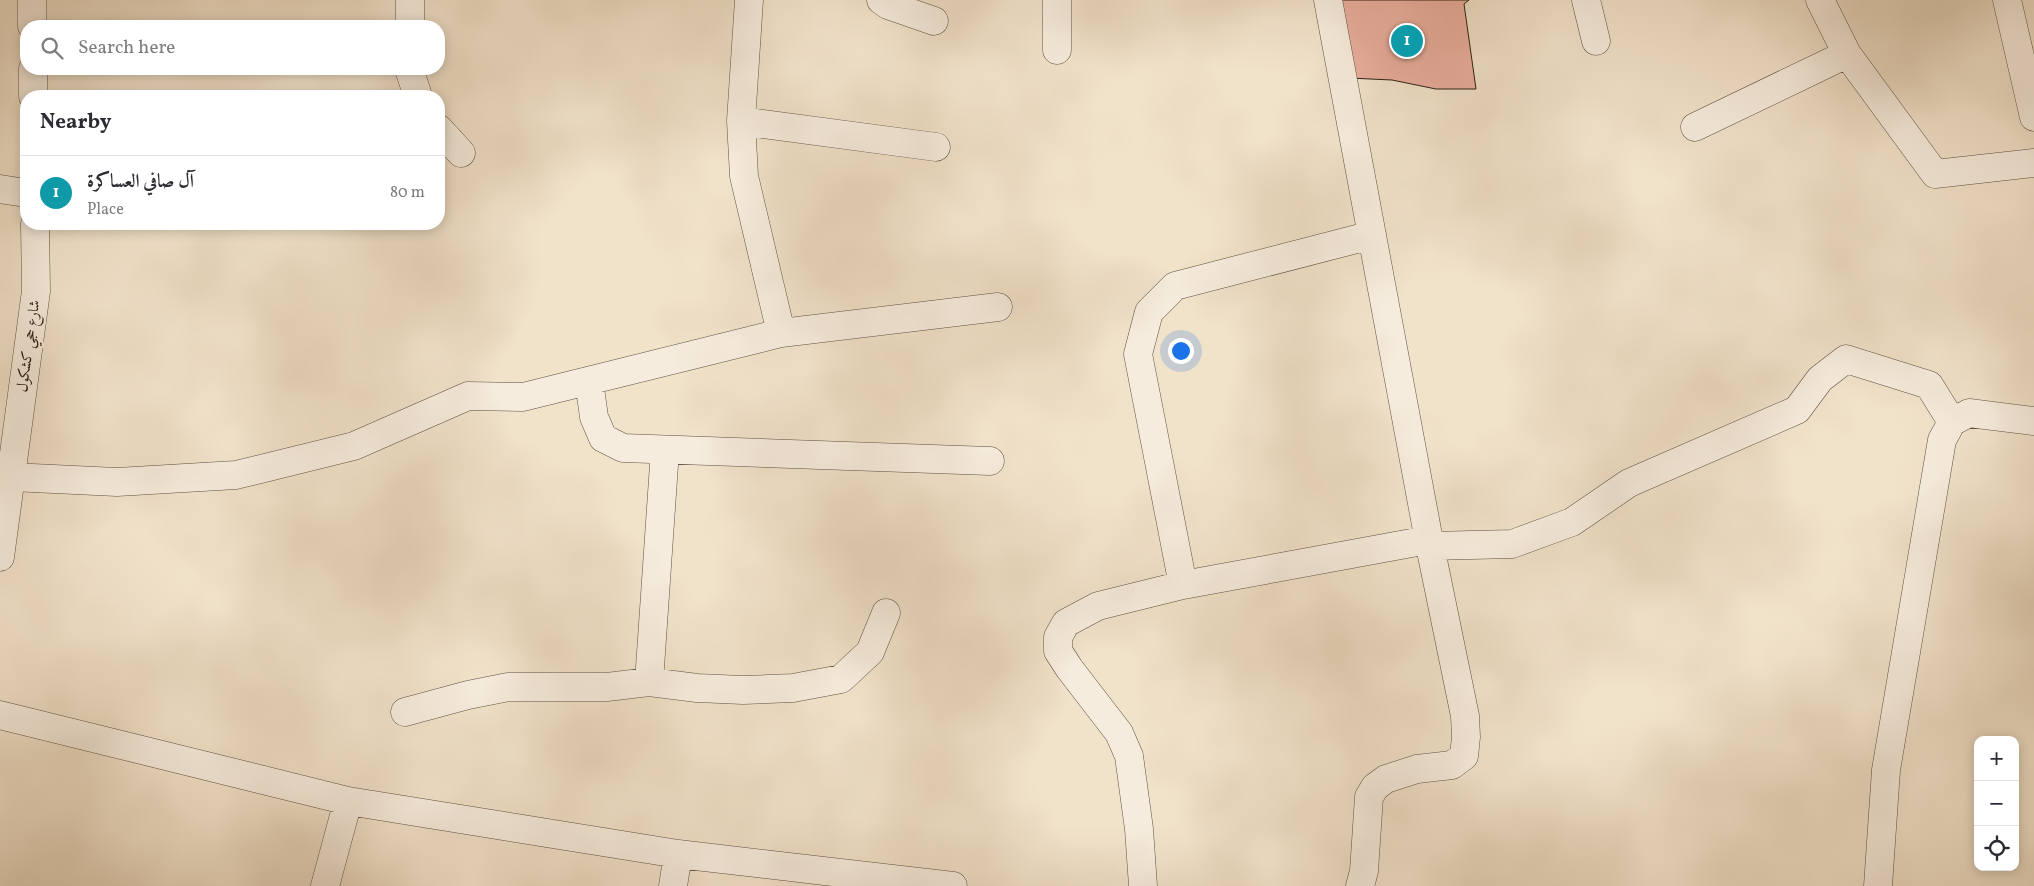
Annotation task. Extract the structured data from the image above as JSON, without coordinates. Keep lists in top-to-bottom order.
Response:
{
  "streets": {
    "street": ["شارع حجي كشكول"]
  },
  "page": {
    "search": "Search here",
    "pins": "1",
    "heading": "Nearby",
    "list": [
      {
        "mark": "1",
        "name": "آل صافي العساكرة",
        "note": "Place",
        "value": "80 m"
      }
    ],
    "map_buttons": ["+", "−"]
  }
}
